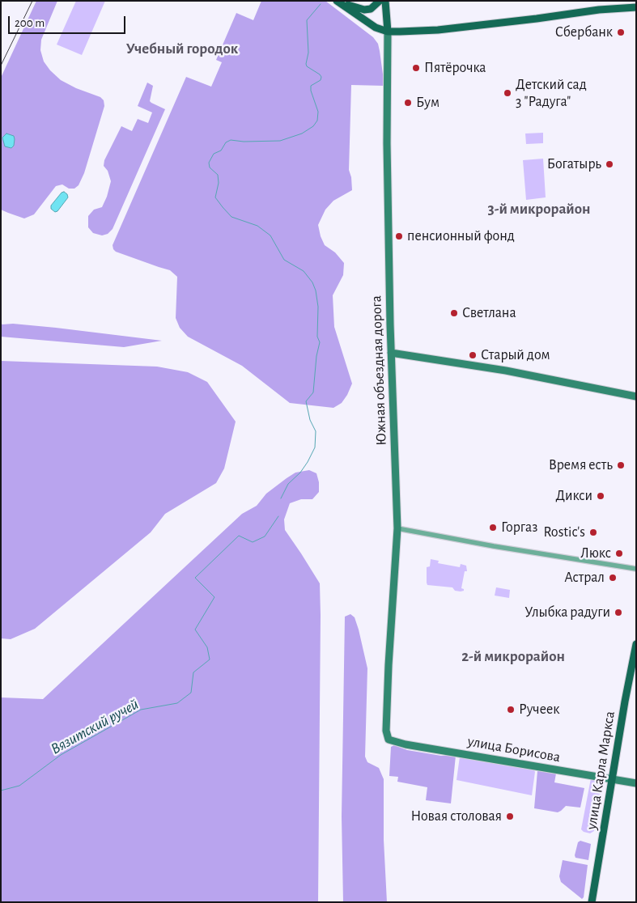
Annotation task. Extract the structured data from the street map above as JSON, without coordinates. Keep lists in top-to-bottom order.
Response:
{
  "streets": {
    "main road": ["Южная объездная дорога", "улица Карла Маркса"],
    "street": ["улица Борисова"]
  },
  "crossings": [
    ["Южная объездная дорога", "улица Борисова"],
    ["улица Борисова", "улица Карла Маркса"]
  ],
  "districts": ["Учебный городок", "3-й микрорайон", "2-й микрорайон"],
  "water": ["Вязитский ручей"],
  "places": [
    "Сбербанк",
    "Пятёрочка",
    "Детский сад 3 \"Радуга\"",
    "Бум",
    "Богатырь",
    "пенсионный фонд",
    "Светлана",
    "Старый дом",
    "Время есть",
    "Дикси",
    "Горгаз",
    "Rostic's",
    "Люкс",
    "Астрал",
    "Улыбка радуги",
    "Ручеек",
    "Новая столовая"
  ],
  "scale_bar": "200 m"
}
